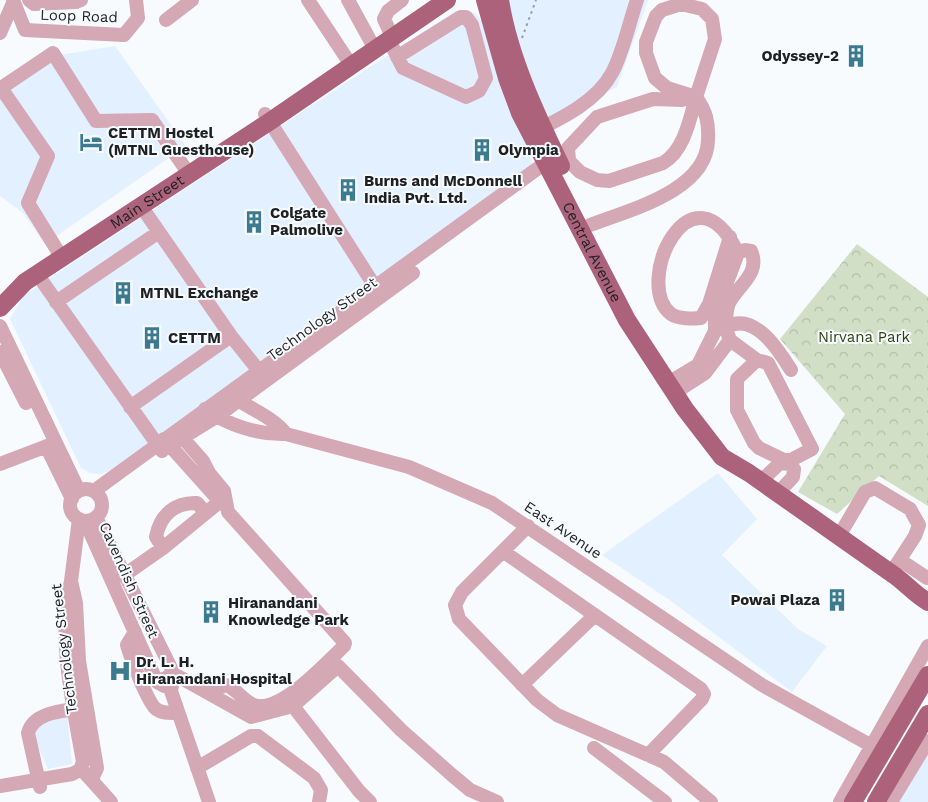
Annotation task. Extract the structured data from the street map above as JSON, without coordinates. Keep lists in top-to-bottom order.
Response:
{
  "streets": {
    "main road": ["Main Street", "Central Avenue"],
    "street": [
      "Loop Road",
      "Technology Street",
      "East Avenue",
      "Cavendish Street"
    ]
  },
  "crossings": [
    ["Central Avenue", "Technology Street"],
    ["Technology Street", "East Avenue"],
    ["Technology Street", "Cavendish Street"]
  ],
  "parks": ["Nirvana Park"],
  "places": {
    "building": [
      "Odyssey-2",
      "Olympia",
      "Burns and McDonnell India Pvt. Ltd.",
      "Colgate Palmolive",
      "MTNL Exchange",
      "CETTM",
      "Powai Plaza",
      "Hiranandani Knowledge Park"
    ],
    "hotel": ["CETTM Hostel (MTNL Guesthouse)"],
    "hospital": ["Dr. L. H. Hiranandani Hospital"]
  }
}
